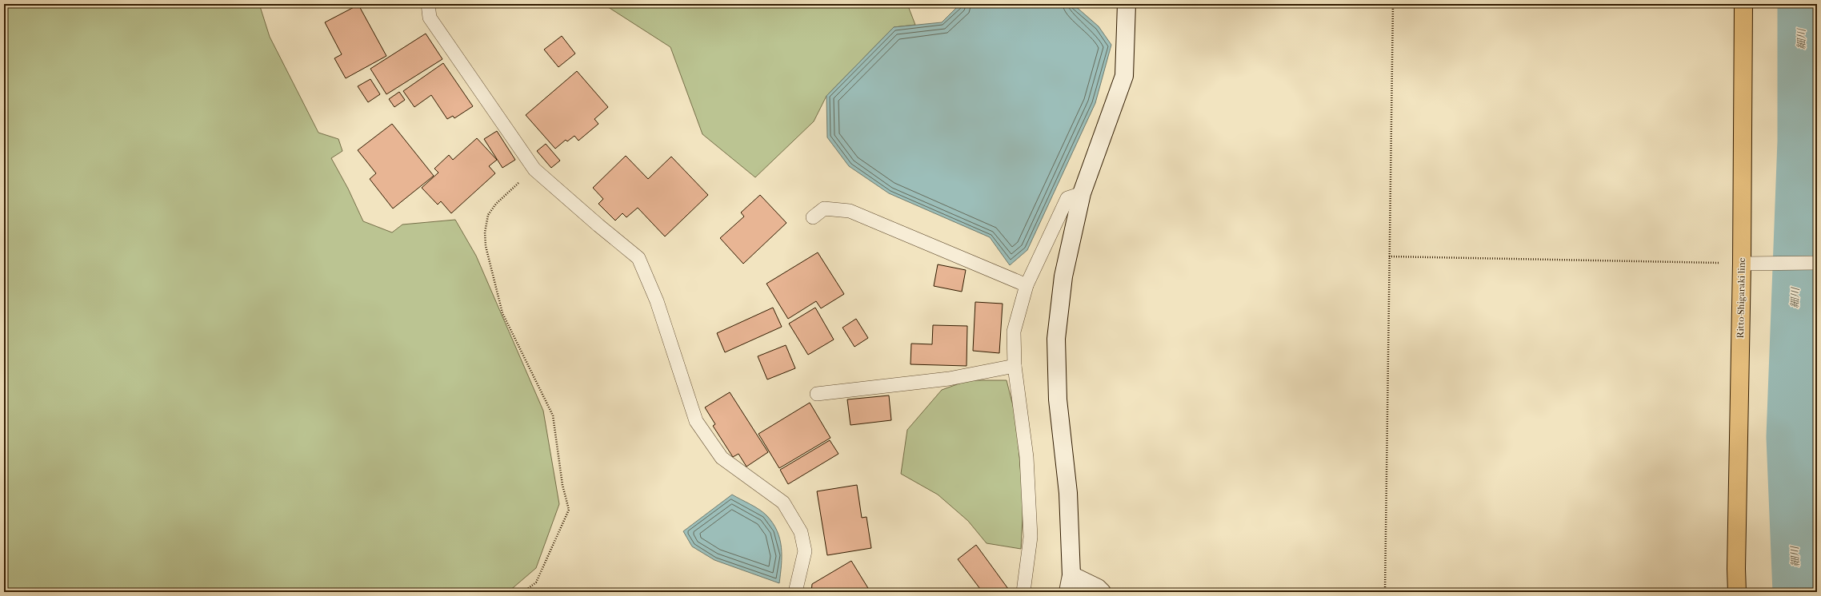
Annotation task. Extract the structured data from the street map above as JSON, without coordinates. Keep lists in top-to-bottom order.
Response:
{
  "streets": {
    "main road": ["Ritto-Shigaraki line"]
  },
  "water": ["細川"]
}
